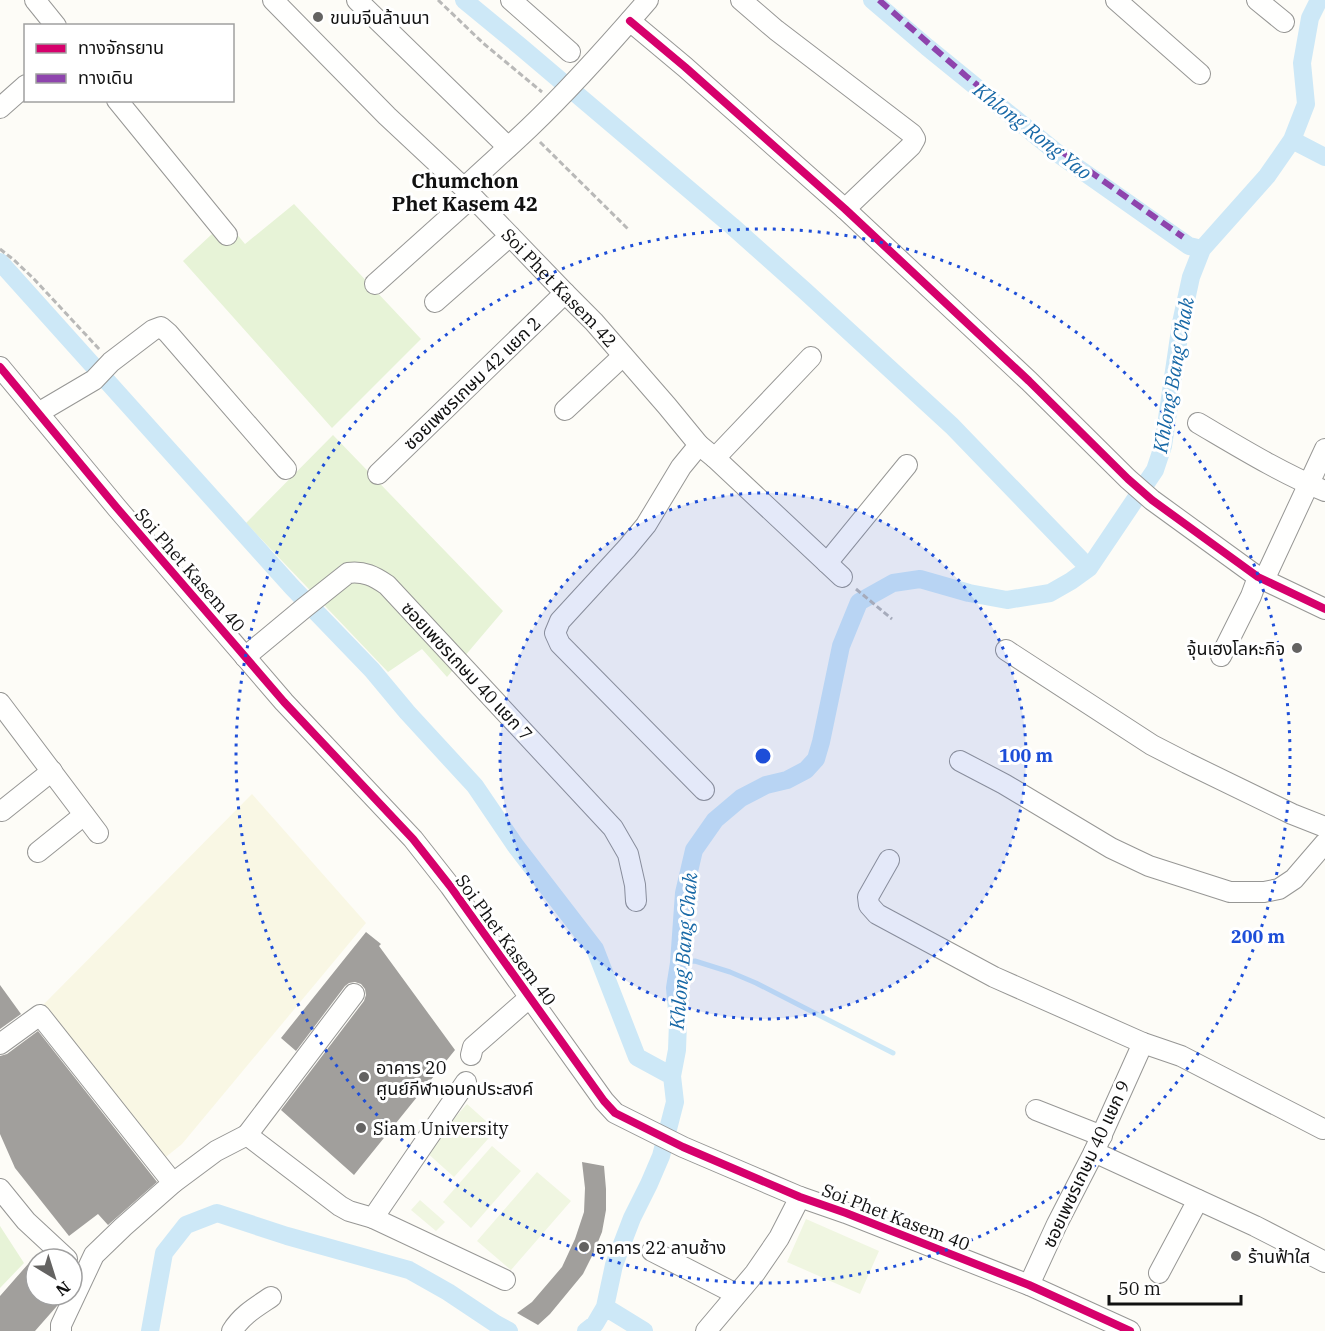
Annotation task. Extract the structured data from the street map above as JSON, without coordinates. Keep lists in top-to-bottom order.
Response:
{
  "streets": {
    "street": [
      "Soi Phet Kasem 42",
      "ซอยเพชรเกษม 42 แยก 2",
      "Soi Phet Kasem 40",
      "ซอยเพชรเกษม 40 แยก 7",
      "ซอยเพชรเกษม 40 แยก 9"
    ]
  },
  "crossings": [
    ["Soi Phet Kasem 42", "ซอยเพชรเกษม 42 แยก 2"],
    ["Soi Phet Kasem 40", "ซอยเพชรเกษม 40 แยก 7"],
    ["Soi Phet Kasem 40", "ซอยเพชรเกษม 40 แยก 9"]
  ],
  "districts": ["Chumchon Phet Kasem 42"],
  "water": ["Khlong Rong Yao", "Khlong Bang Chak"],
  "places": [
    "ขนมจีนล้านนา",
    "จุ้นเฮงโลหะกิจ",
    "อาคาร 20 ศูนย์กีฬาเอนกประสงค์",
    "Siam University",
    "อาคาร 22 ลานช้าง",
    "ร้านฟ้าใส"
  ],
  "legend": ["ทางจักรยาน", "ทางเดิน"],
  "scale_bar": "50 m",
  "north": "bottom right",
  "rings": ["100 m", "200 m"]
}
